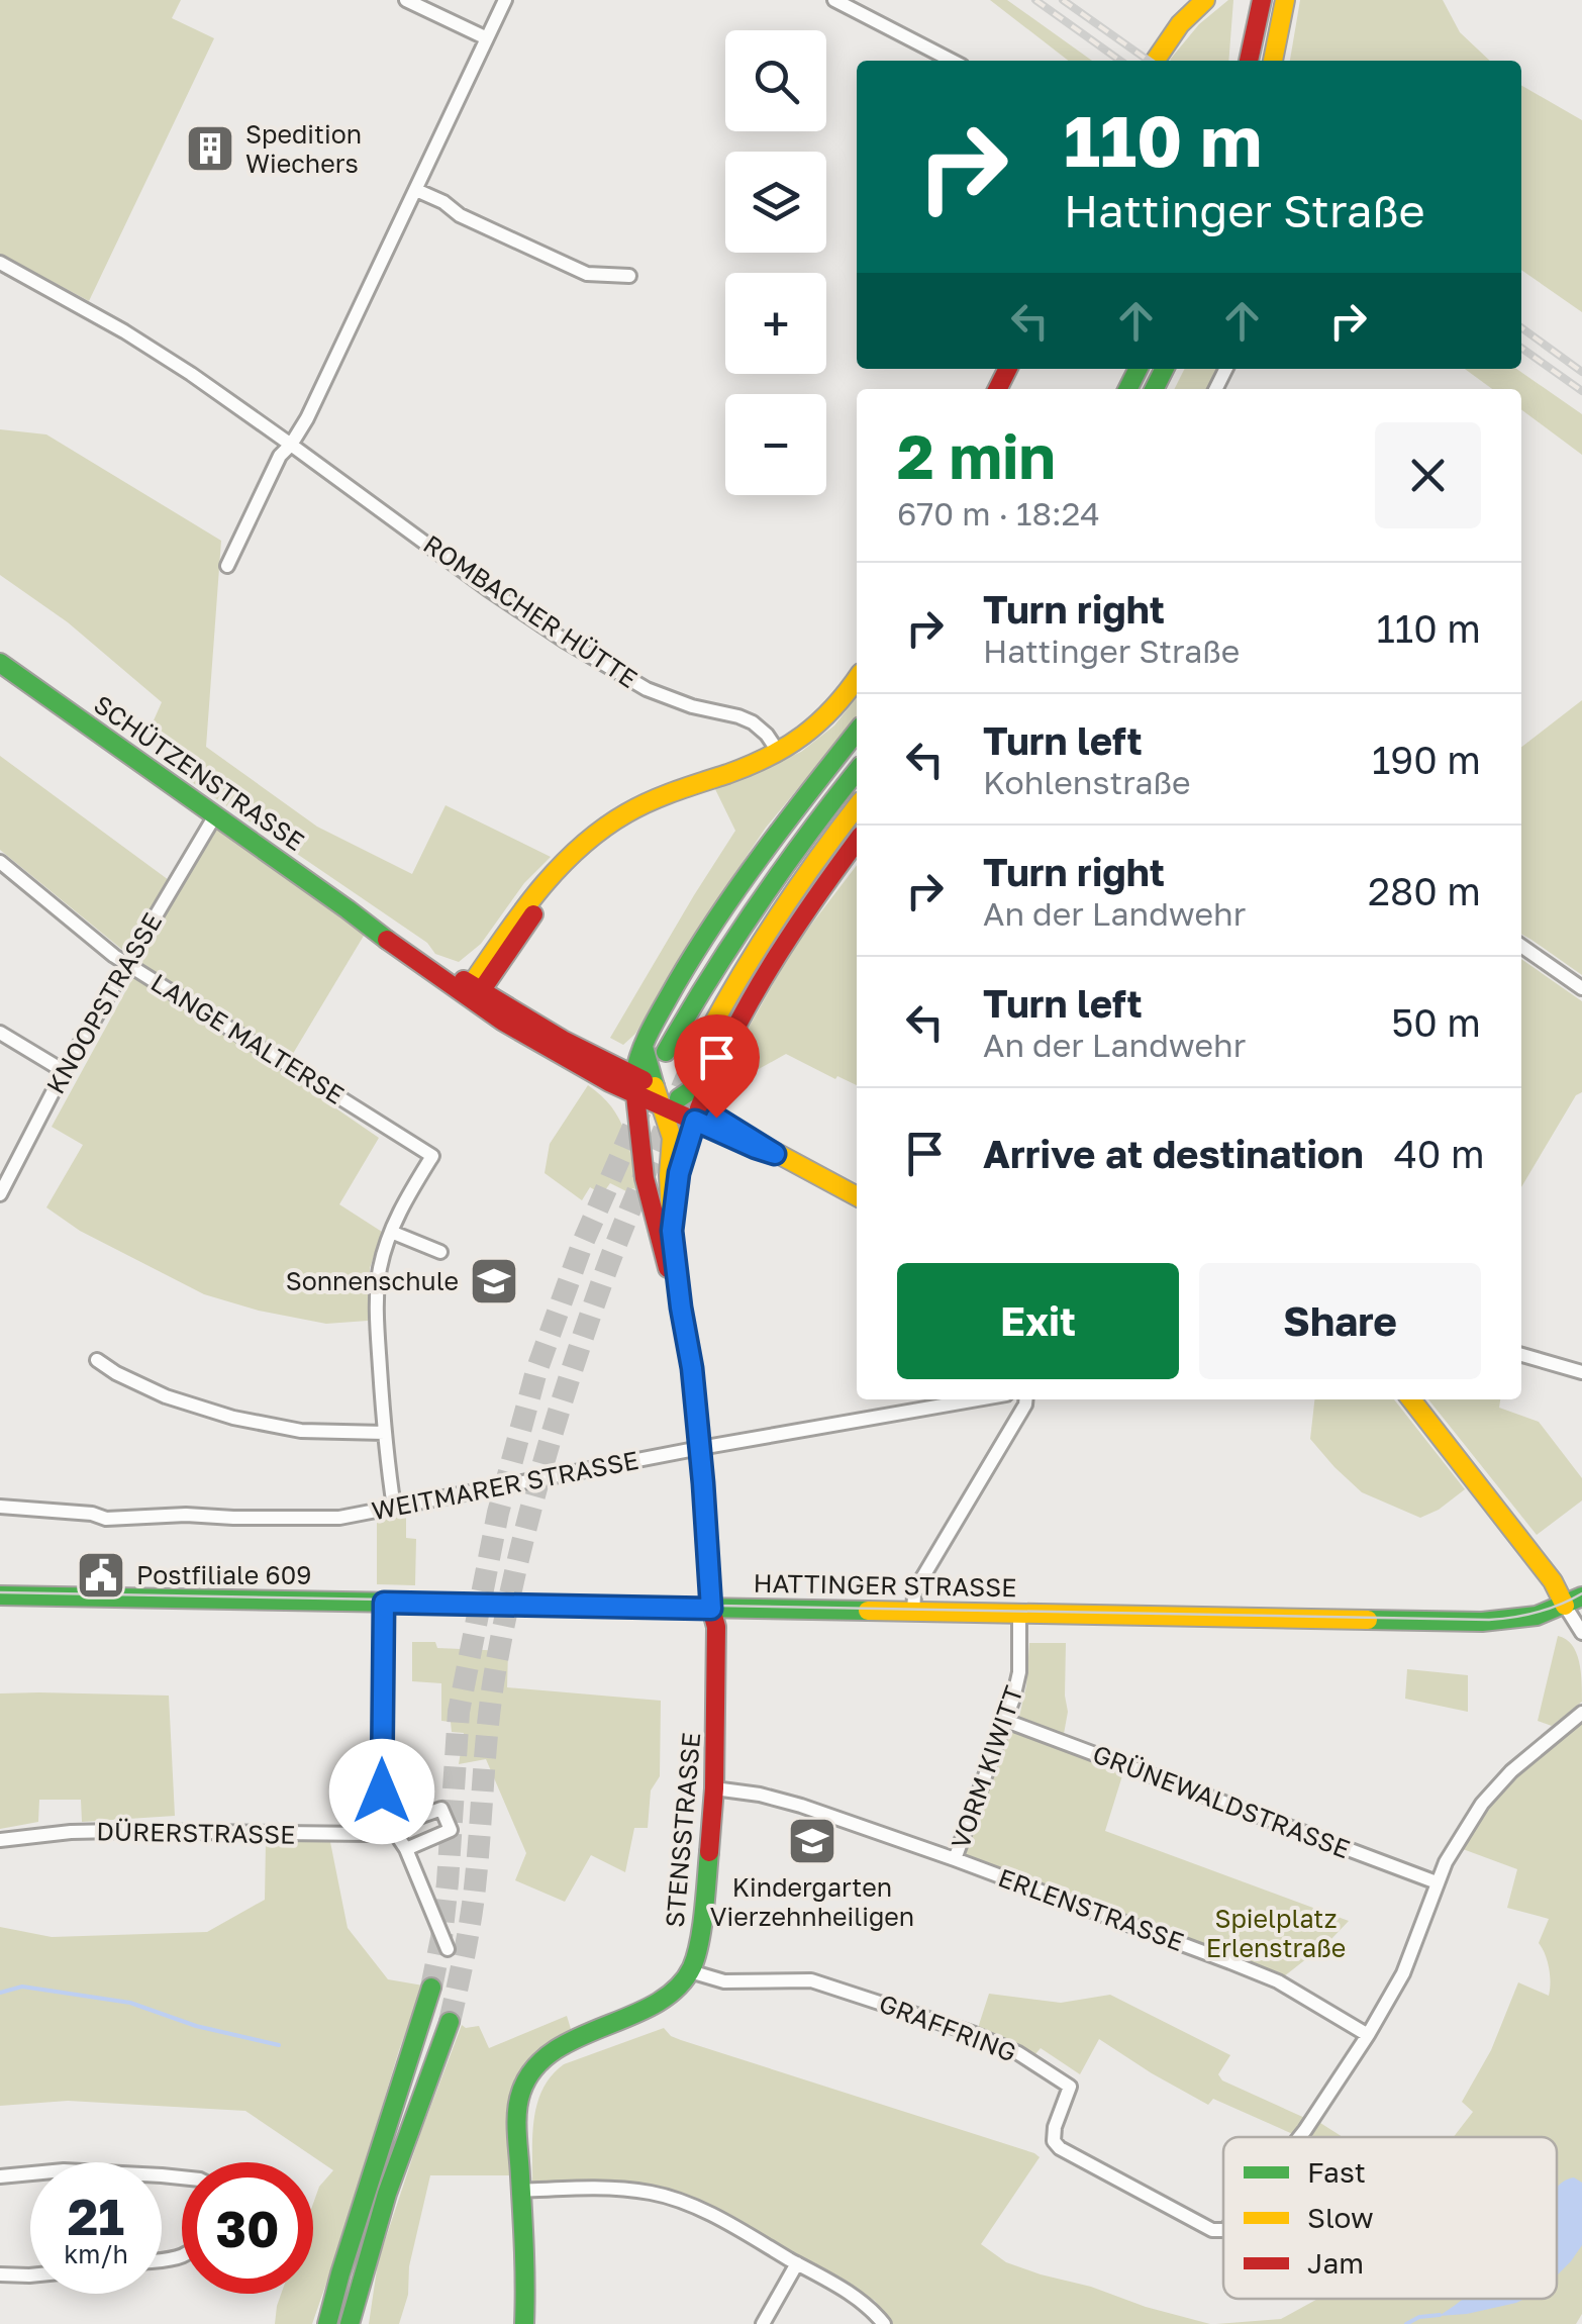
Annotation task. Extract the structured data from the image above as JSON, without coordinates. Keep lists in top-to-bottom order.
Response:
{
  "streets": {
    "main road": ["SCHÜTZENSTRASSE", "HATTINGER STRASSE", "STENSSTRASSE"],
    "street": [
      "ROMBACHER HÜTTE",
      "KNOOPSTRASSE",
      "LANGE MALTERSE",
      "WEITMARER STRASSE",
      "VORM KIWITT",
      "GRÜNEWALDSTRASSE",
      "DÜRERSTRASSE",
      "ERLENSTRASSE",
      "GRAFFRING"
    ]
  },
  "crossings": [
    ["SCHÜTZENSTRASSE", "KNOOPSTRASSE"],
    ["KNOOPSTRASSE", "LANGE MALTERSE"],
    ["LANGE MALTERSE", "WEITMARER STRASSE"],
    ["WEITMARER STRASSE", "STENSSTRASSE"],
    ["HATTINGER STRASSE", "VORM KIWITT"],
    ["HATTINGER STRASSE", "STENSSTRASSE"],
    ["VORM KIWITT", "GRÜNEWALDSTRASSE"],
    ["VORM KIWITT", "ERLENSTRASSE"],
    ["STENSSTRASSE", "ERLENSTRASSE"],
    ["STENSSTRASSE", "GRAFFRING"],
    ["ERLENSTRASSE", "GRAFFRING"]
  ],
  "parks": ["Spielplatz Erlenstraße"],
  "places": {
    "building": ["Spedition Wiechers"],
    "school or university": ["Sonnenschule", "Kindergarten Vierzehnheiligen"],
    "public building": ["Postfiliale 609"]
  },
  "legend": ["Fast", "Slow", "Jam"],
  "page": {
    "map_buttons": ["+", "−"],
    "turn": ["110 m", "Hattinger Straße"],
    "heading": ["2 min", "670 m · 18:24"],
    "list": [
      {
        "name": "Turn right",
        "note": "Hattinger Straße",
        "value": "110 m"
      },
      {
        "name": "Turn left",
        "note": "Kohlenstraße",
        "value": "190 m"
      },
      {
        "name": "Turn right",
        "note": "An der Landwehr",
        "value": "280 m"
      },
      {
        "name": "Turn left",
        "note": "An der Landwehr",
        "value": "50 m"
      },
      {
        "name": "Arrive at destination",
        "value": "40 m"
      }
    ],
    "buttons": ["Exit", "Share"],
    "speed": "21 km/h",
    "limit": "30"
  }
}
